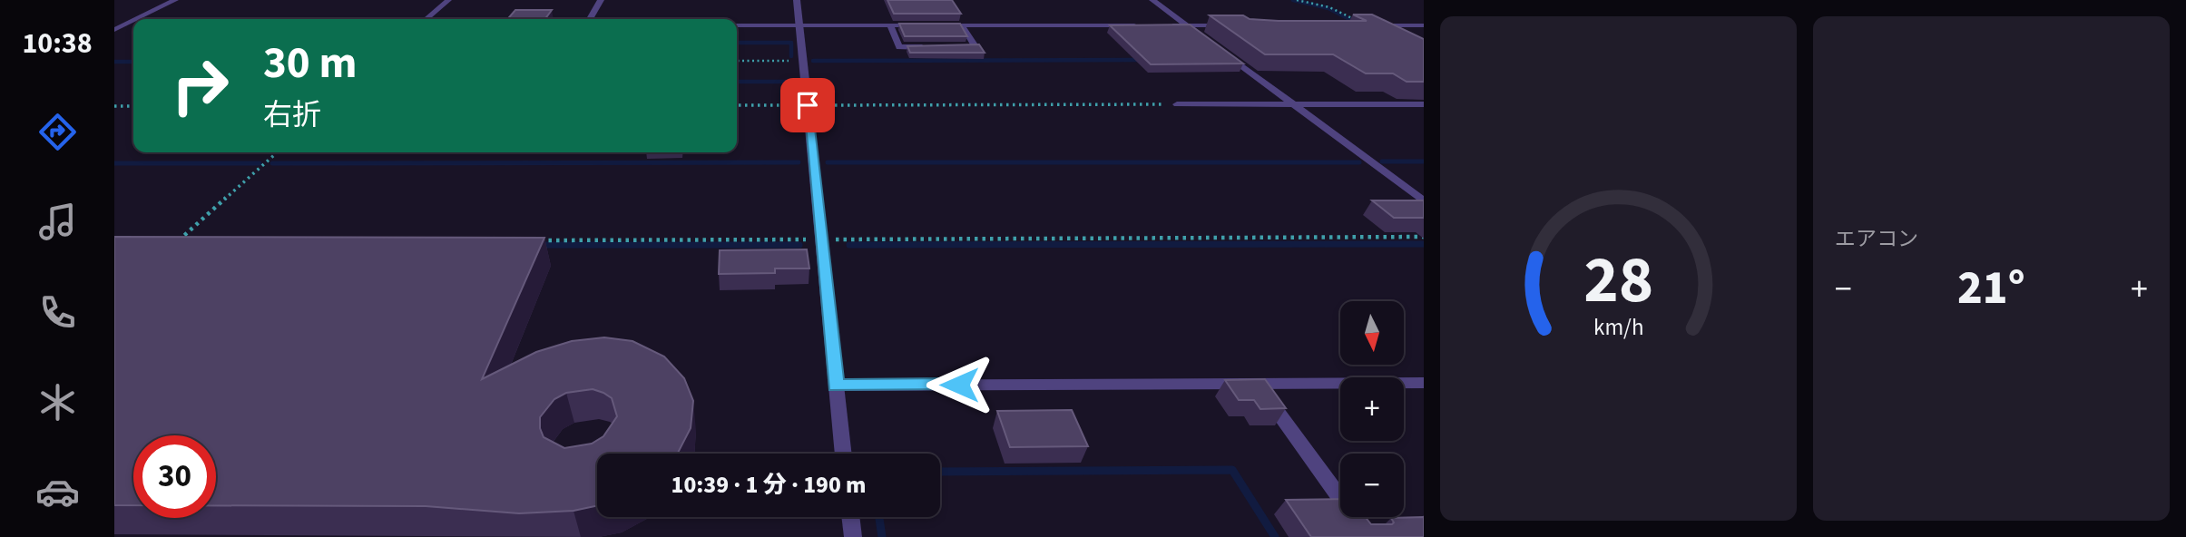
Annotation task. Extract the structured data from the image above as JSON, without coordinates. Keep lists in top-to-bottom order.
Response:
{
  "north": "bottom",
  "page": {
    "tabs": "10:38",
    "tile": "エアコン",
    "turn": ["30 m", "右折"],
    "heat": ["−", "21°", "+"],
    "map_buttons": ["+", "−"],
    "limit": "30",
    "trip": "10:39 · 1 分 · 190 m",
    "gauge": ["28", "km/h"]
  }
}
